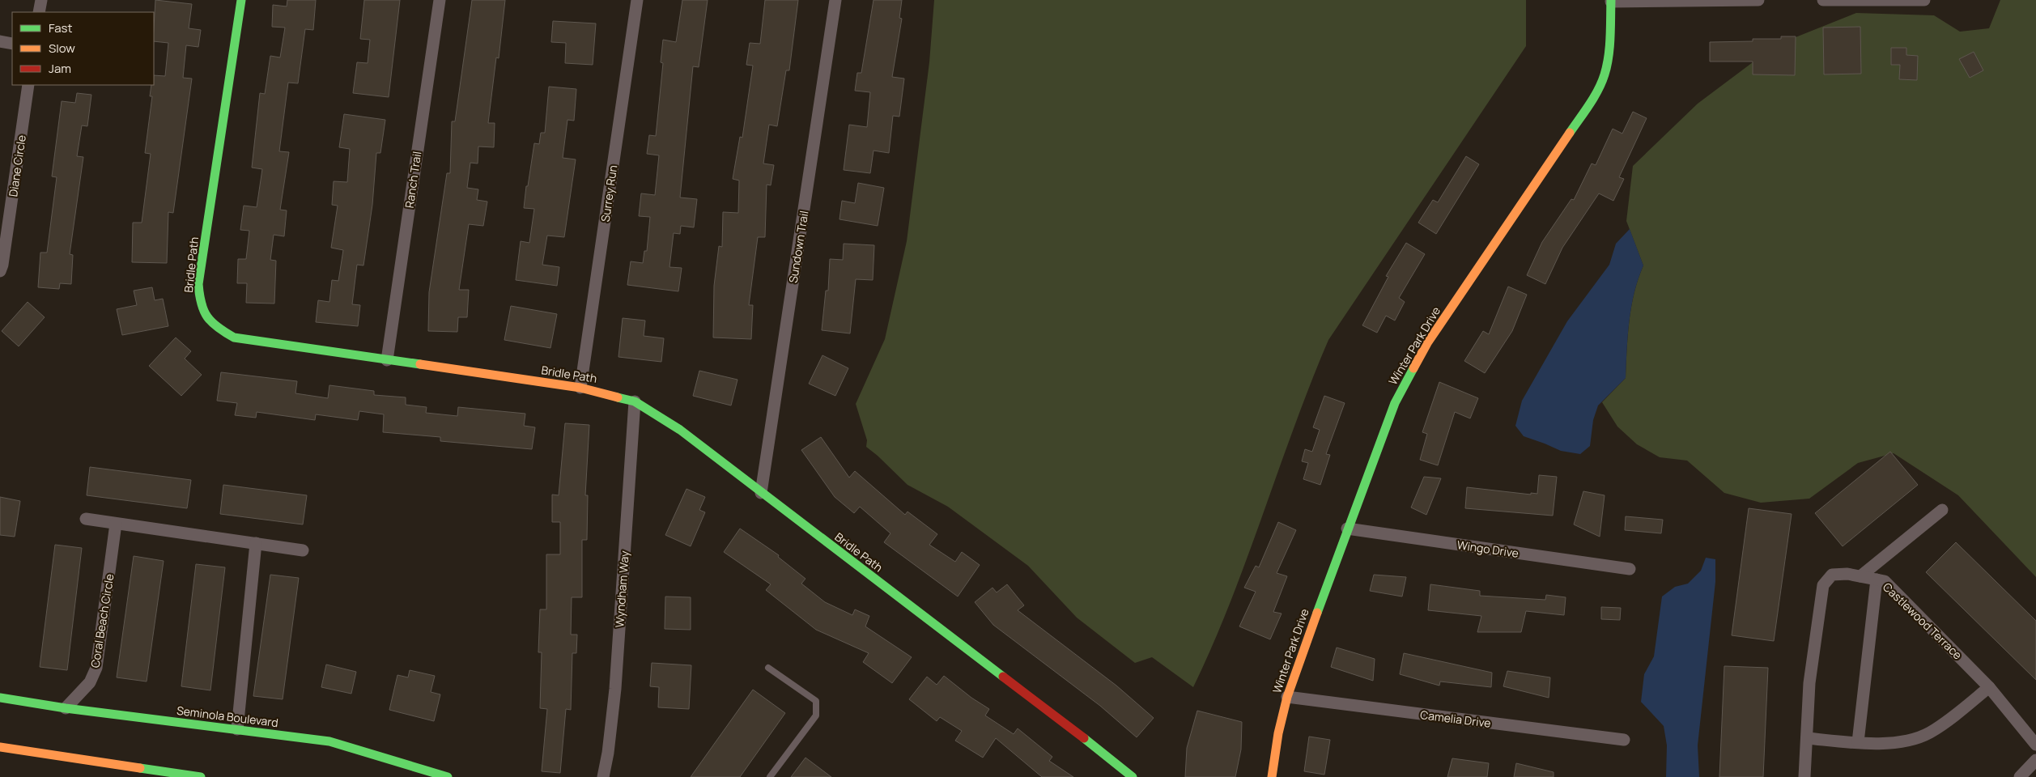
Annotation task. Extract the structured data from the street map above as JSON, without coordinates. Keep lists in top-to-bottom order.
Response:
{
  "streets": {
    "street": [
      "Diane Circle",
      "Ranch Trail",
      "Surrey Run",
      "Sundown Trail",
      "Bridle Path",
      "Winter Park Drive",
      "Wingo Drive",
      "Wyndham Way",
      "Coral Beach Circle",
      "Castlewood Terrace",
      "Seminola Boulevard",
      "Camelia Drive"
    ]
  },
  "crossings": [
    ["Ranch Trail", "Bridle Path"],
    ["Surrey Run", "Bridle Path"],
    ["Sundown Trail", "Bridle Path"],
    ["Bridle Path", "Wyndham Way"],
    ["Winter Park Drive", "Wingo Drive"],
    ["Winter Park Drive", "Camelia Drive"],
    ["Coral Beach Circle", "Seminola Boulevard"]
  ],
  "legend": ["Fast", "Slow", "Jam"]
}
